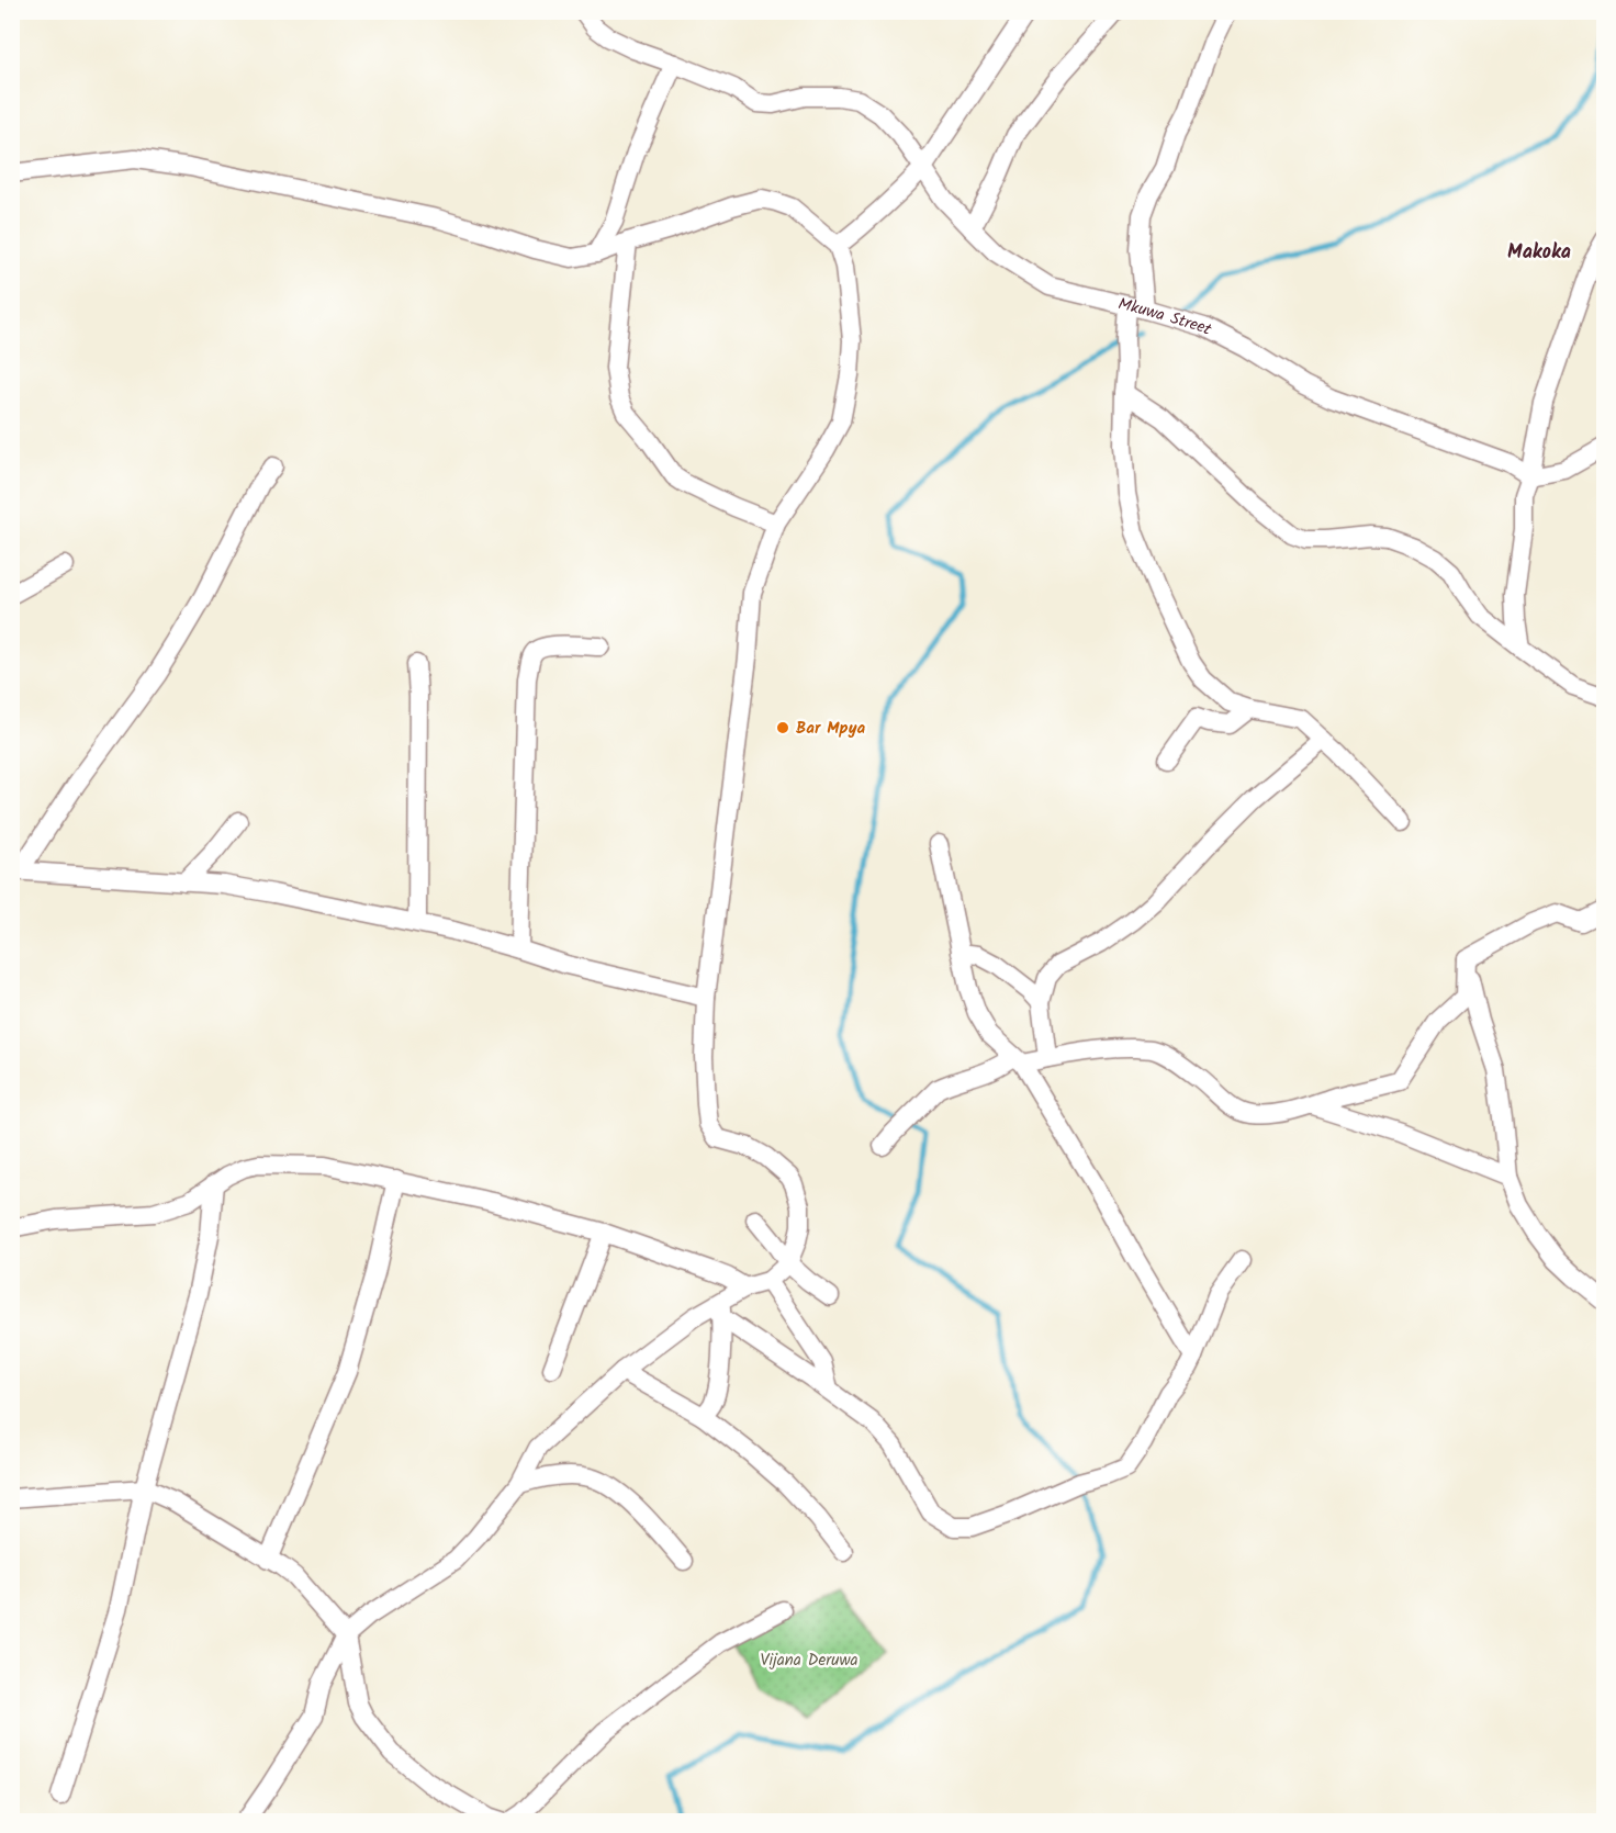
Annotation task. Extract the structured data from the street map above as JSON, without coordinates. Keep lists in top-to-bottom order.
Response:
{
  "streets": {
    "street": ["Mkuwa Street"]
  },
  "districts": ["Makoka"],
  "parks": ["Vijana Deruwa"],
  "places": ["Bar Mpya"]
}
